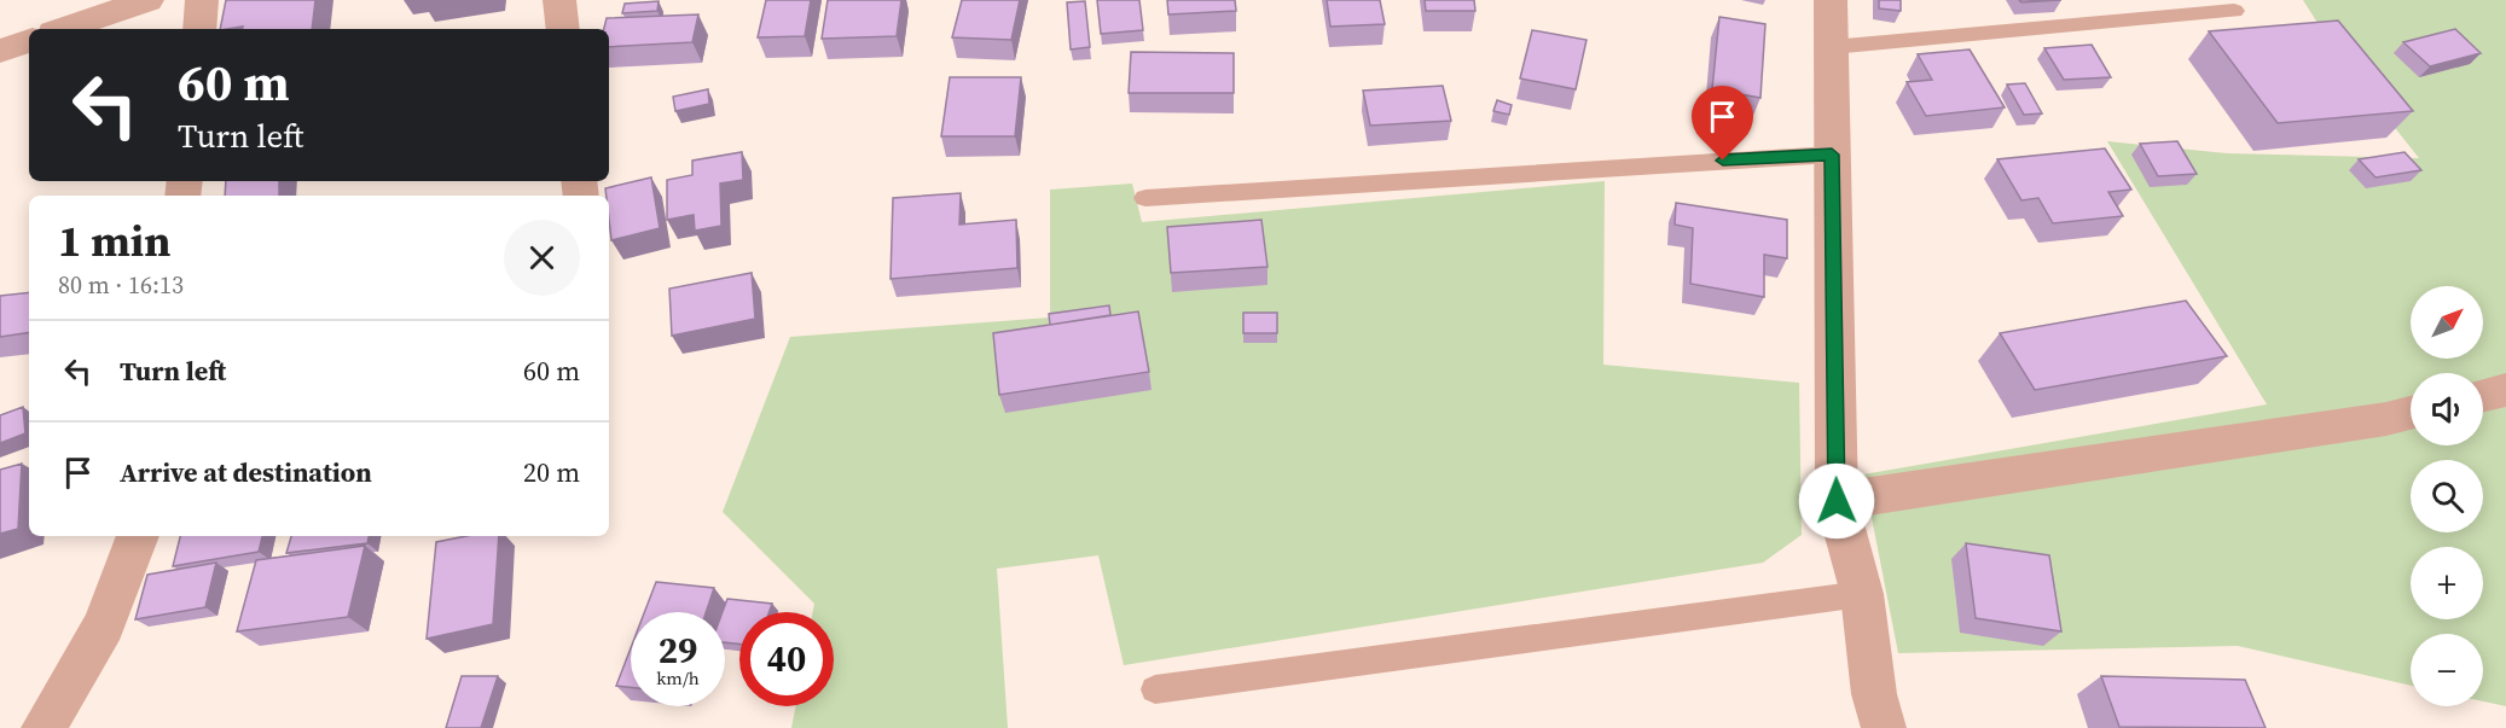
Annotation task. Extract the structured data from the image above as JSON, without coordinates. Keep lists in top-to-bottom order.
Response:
{
  "north": "top right",
  "page": {
    "turn": ["60 m", "Turn left"],
    "heading": ["1 min", "80 m · 16:13"],
    "map_buttons": ["+", "−"],
    "list": [
      {
        "name": "Turn left",
        "value": "60 m"
      },
      {
        "name": "Arrive at destination",
        "value": "20 m"
      }
    ],
    "speed": "29 km/h",
    "limit": "40"
  }
}
